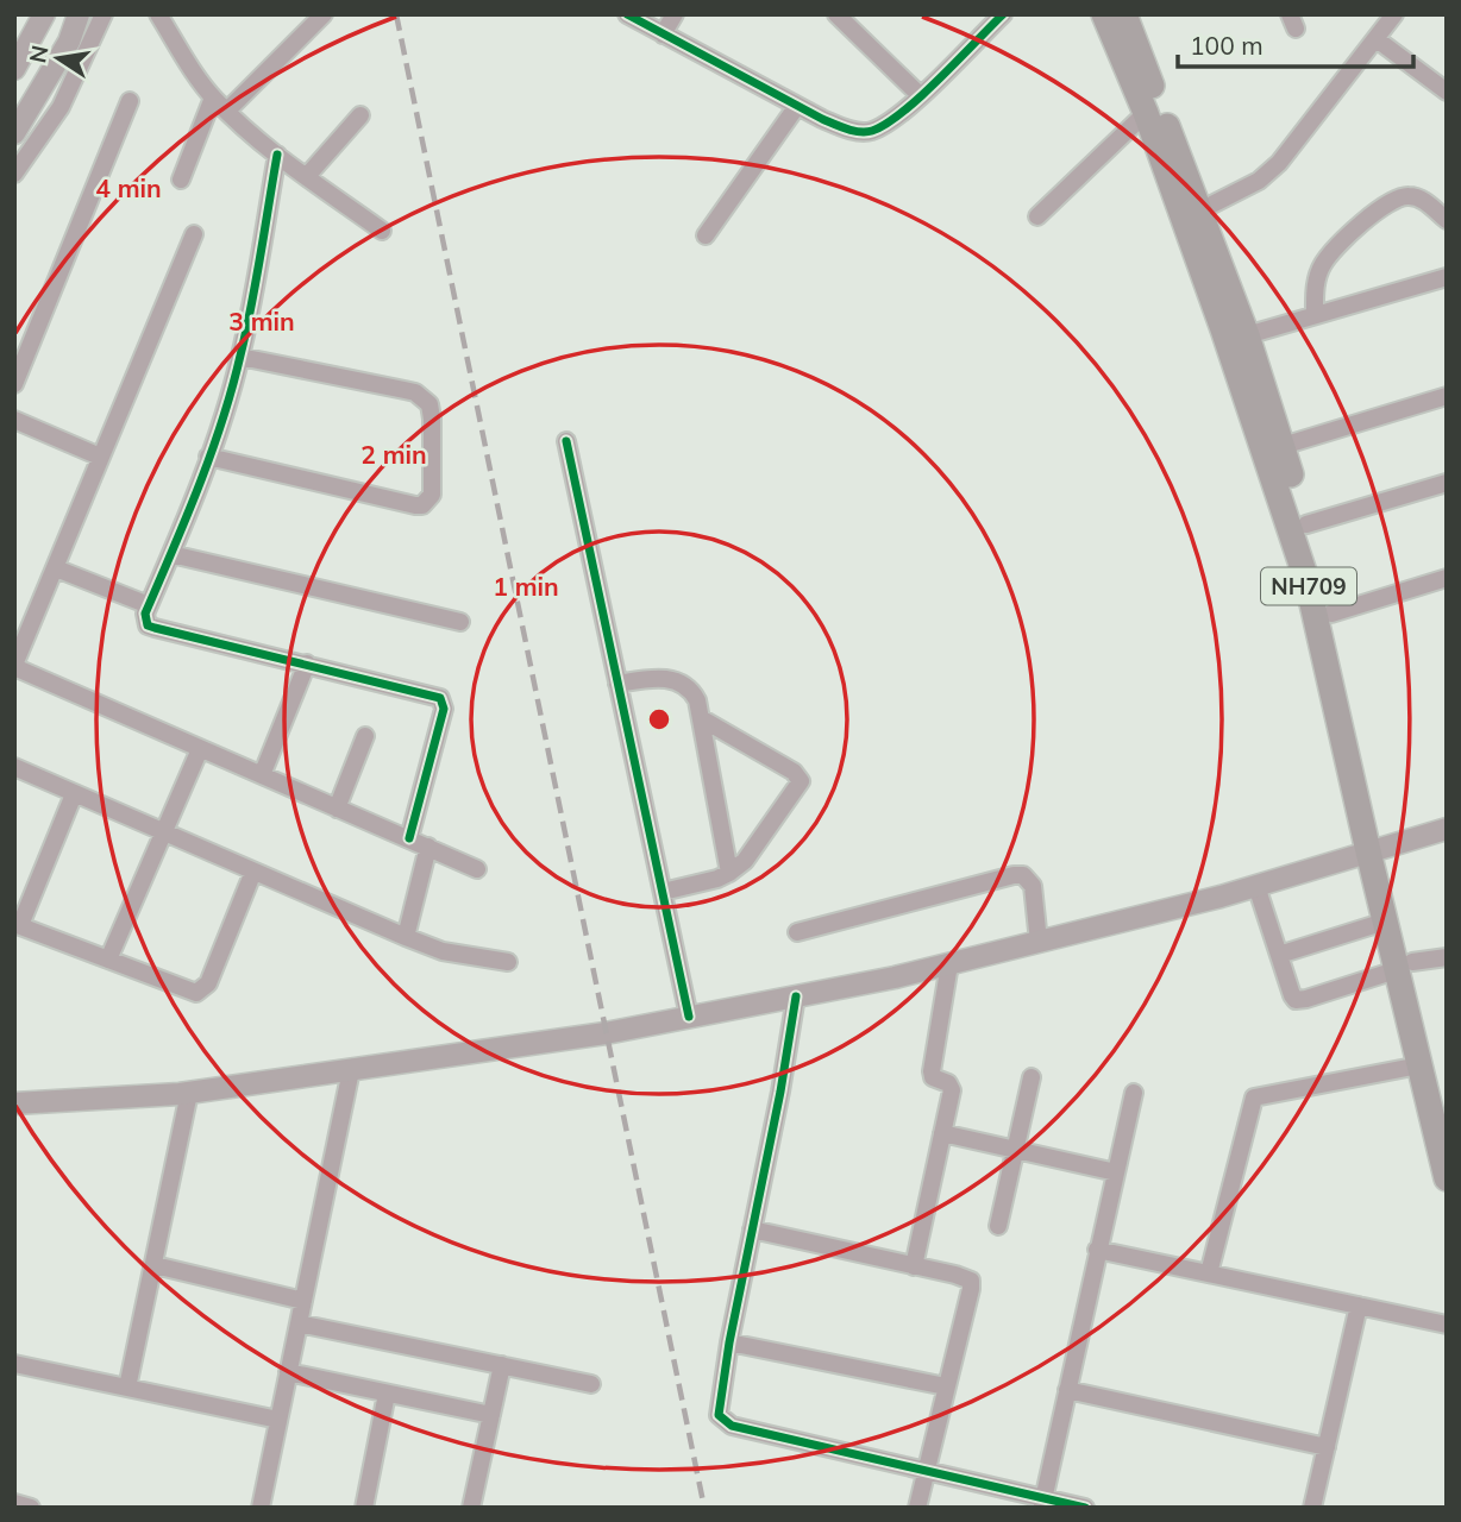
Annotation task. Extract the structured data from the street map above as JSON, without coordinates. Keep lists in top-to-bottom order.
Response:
{
  "streets": {
    "highway": ["NH709"]
  },
  "scale_bar": "100 m",
  "north": "left",
  "rings": [
    "4 min",
    "3 min",
    "2 min",
    "1 min"
  ]
}
